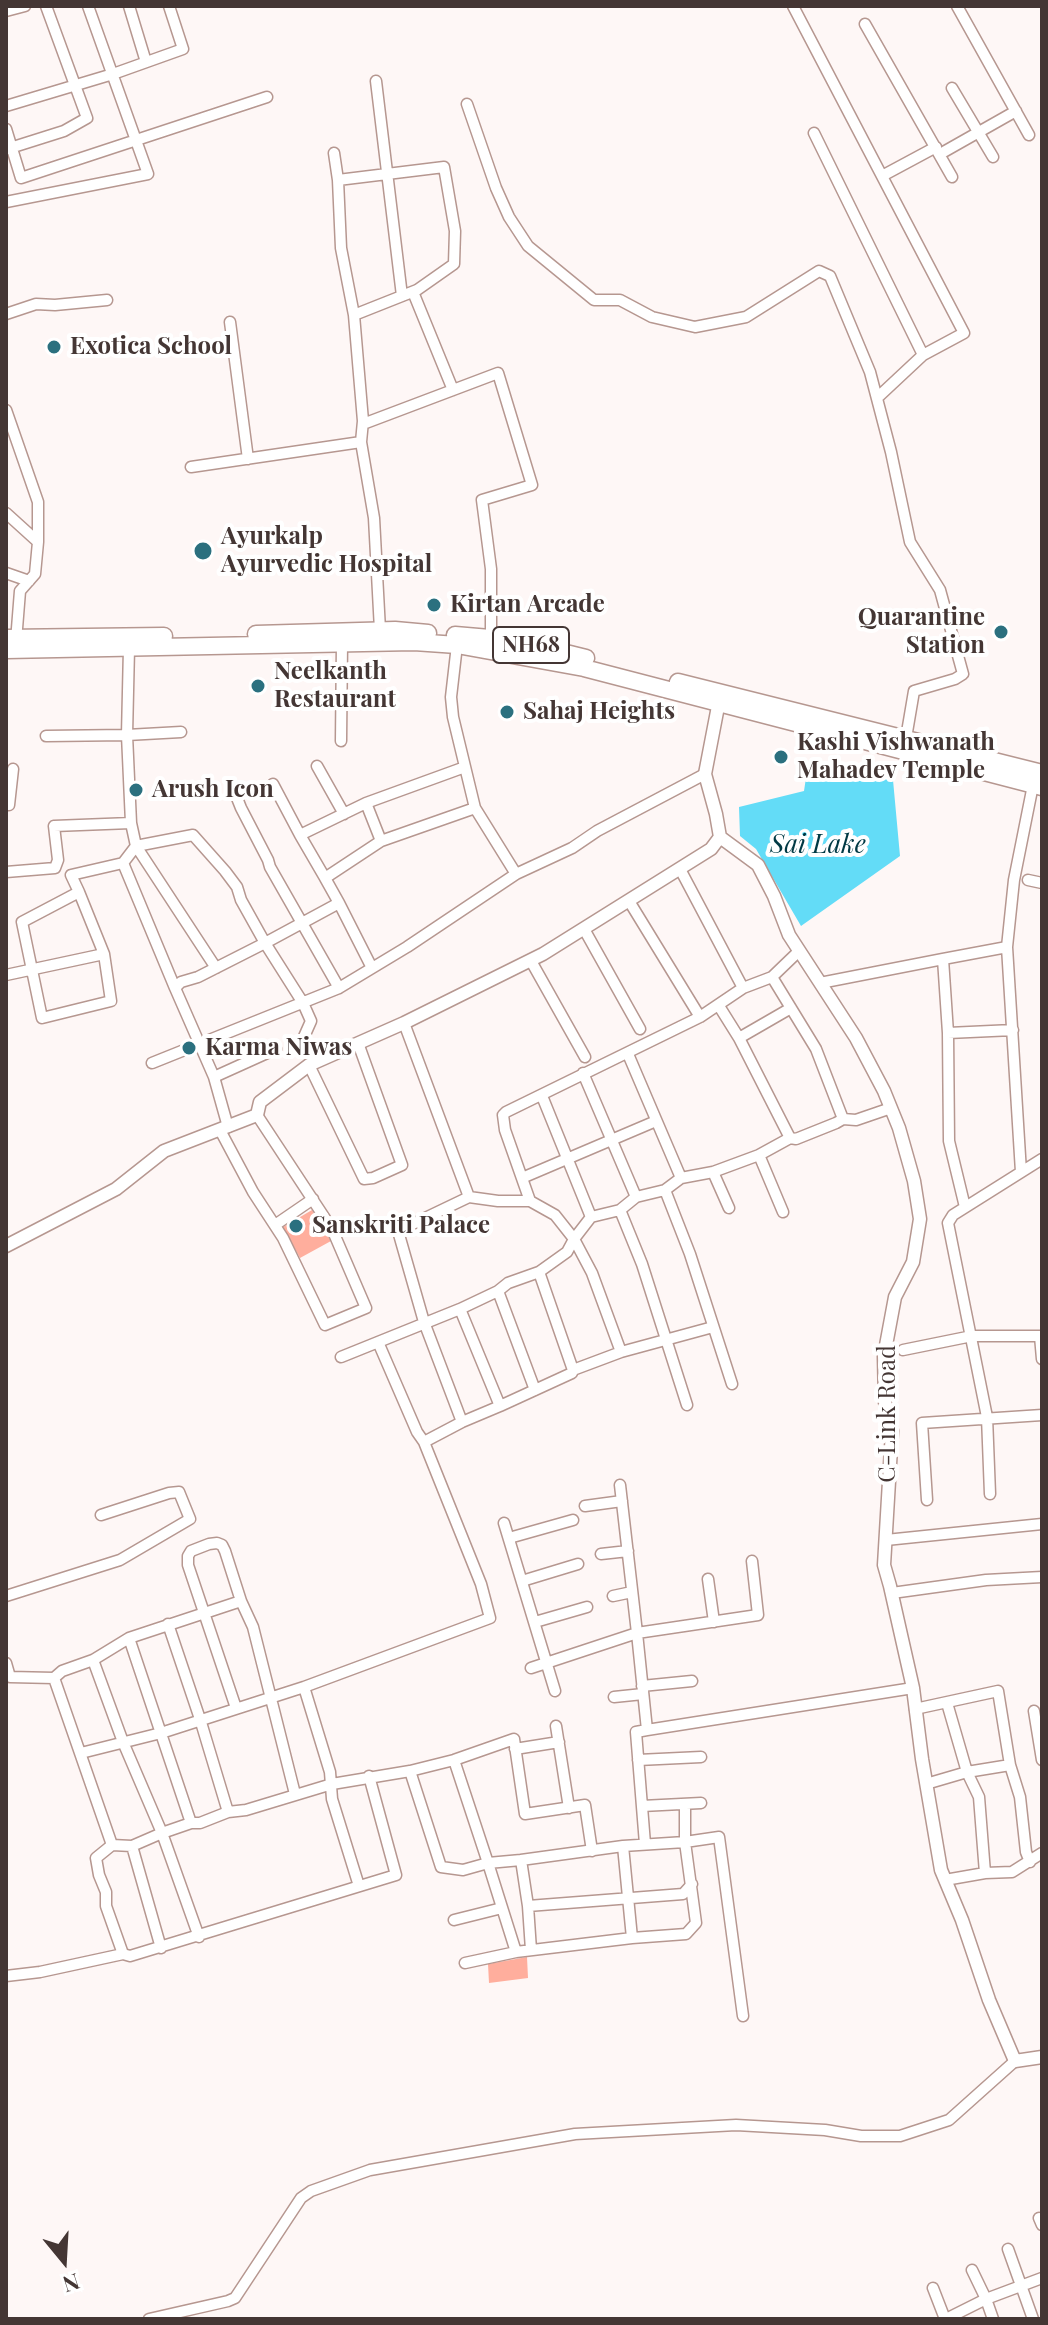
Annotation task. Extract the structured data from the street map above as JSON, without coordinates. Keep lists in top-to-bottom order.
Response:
{
  "streets": {
    "highway": ["NH68"],
    "street": ["C-Link Road"]
  },
  "water": ["Sai Lake"],
  "places": [
    "Exotica School",
    "Ayurkalp Ayurvedic Hospital",
    "Kirtan Arcade",
    "Quarantine Station",
    "Neelkanth Restaurant",
    "Sahaj Heights",
    "Kashi Vishwanath Mahadev Temple",
    "Arush Icon",
    "Karma Niwas",
    "Sanskriti Palace"
  ],
  "north": "bottom"
}
